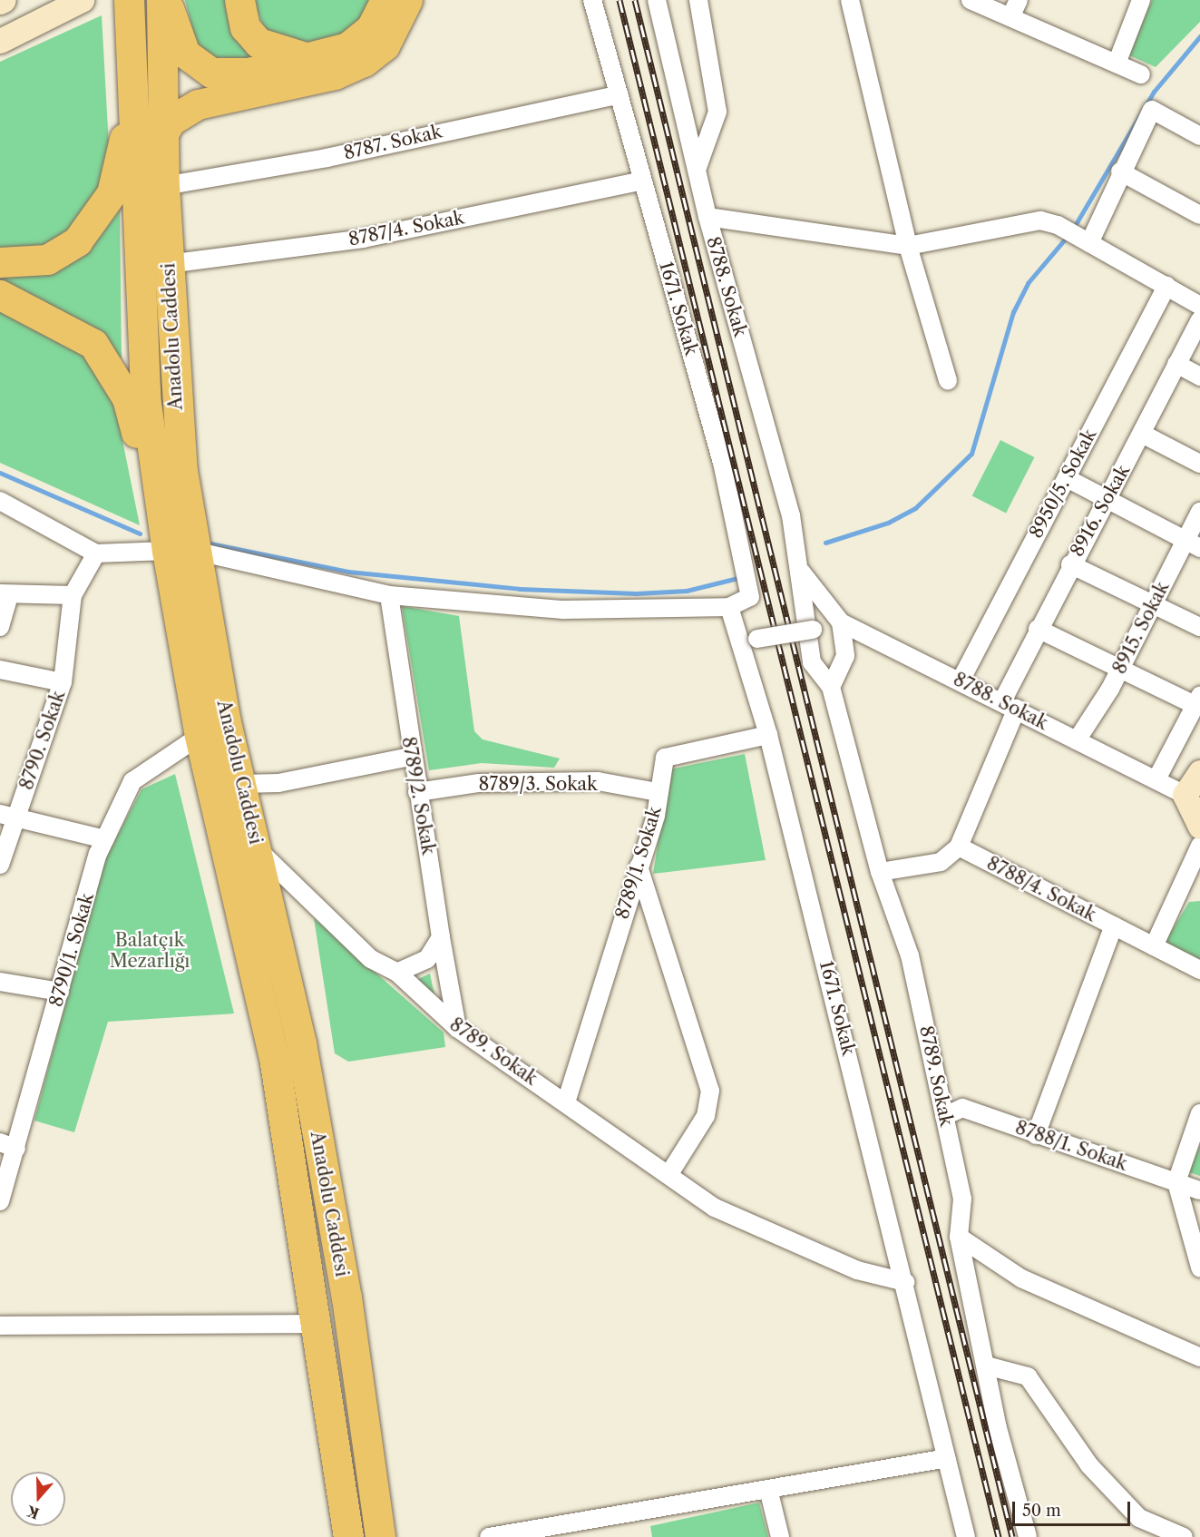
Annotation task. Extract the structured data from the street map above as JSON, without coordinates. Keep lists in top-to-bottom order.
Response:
{
  "streets": {
    "highway": ["Anadolu Caddesi"],
    "street": [
      "8787. Sokak",
      "8787/4. Sokak",
      "8788. Sokak",
      "1671. Sokak",
      "8950/5. Sokak",
      "8916. Sokak",
      "8915. Sokak",
      "8790. Sokak",
      "8789/3. Sokak",
      "8789/2. Sokak",
      "8789/1. Sokak",
      "8788/4. Sokak",
      "8790/1. Sokak",
      "8789. Sokak",
      "8788/1. Sokak"
    ]
  },
  "crossings": [
    ["8787. Sokak", "1671. Sokak"],
    ["8787. Sokak", "Anadolu Caddesi"],
    ["8787/4. Sokak", "1671. Sokak"],
    ["8787/4. Sokak", "Anadolu Caddesi"],
    ["8788. Sokak", "8950/5. Sokak"],
    ["8788. Sokak", "8916. Sokak"],
    ["8788. Sokak", "8915. Sokak"],
    ["8788. Sokak", "8789. Sokak"],
    ["1671. Sokak", "8789/1. Sokak"],
    ["1671. Sokak", "8789. Sokak"],
    ["Anadolu Caddesi", "8790/1. Sokak"],
    ["Anadolu Caddesi", "8789. Sokak"],
    ["8916. Sokak", "8788/4. Sokak"],
    ["8789/3. Sokak", "8789/2. Sokak"],
    ["8789/3. Sokak", "8789/1. Sokak"],
    ["8789/2. Sokak", "8789. Sokak"],
    ["8789/1. Sokak", "8789. Sokak"],
    ["8789. Sokak", "8788/1. Sokak"]
  ],
  "parks": ["Balatçık Mezarlığı"],
  "scale_bar": "50 m",
  "north": "bottom"
}
